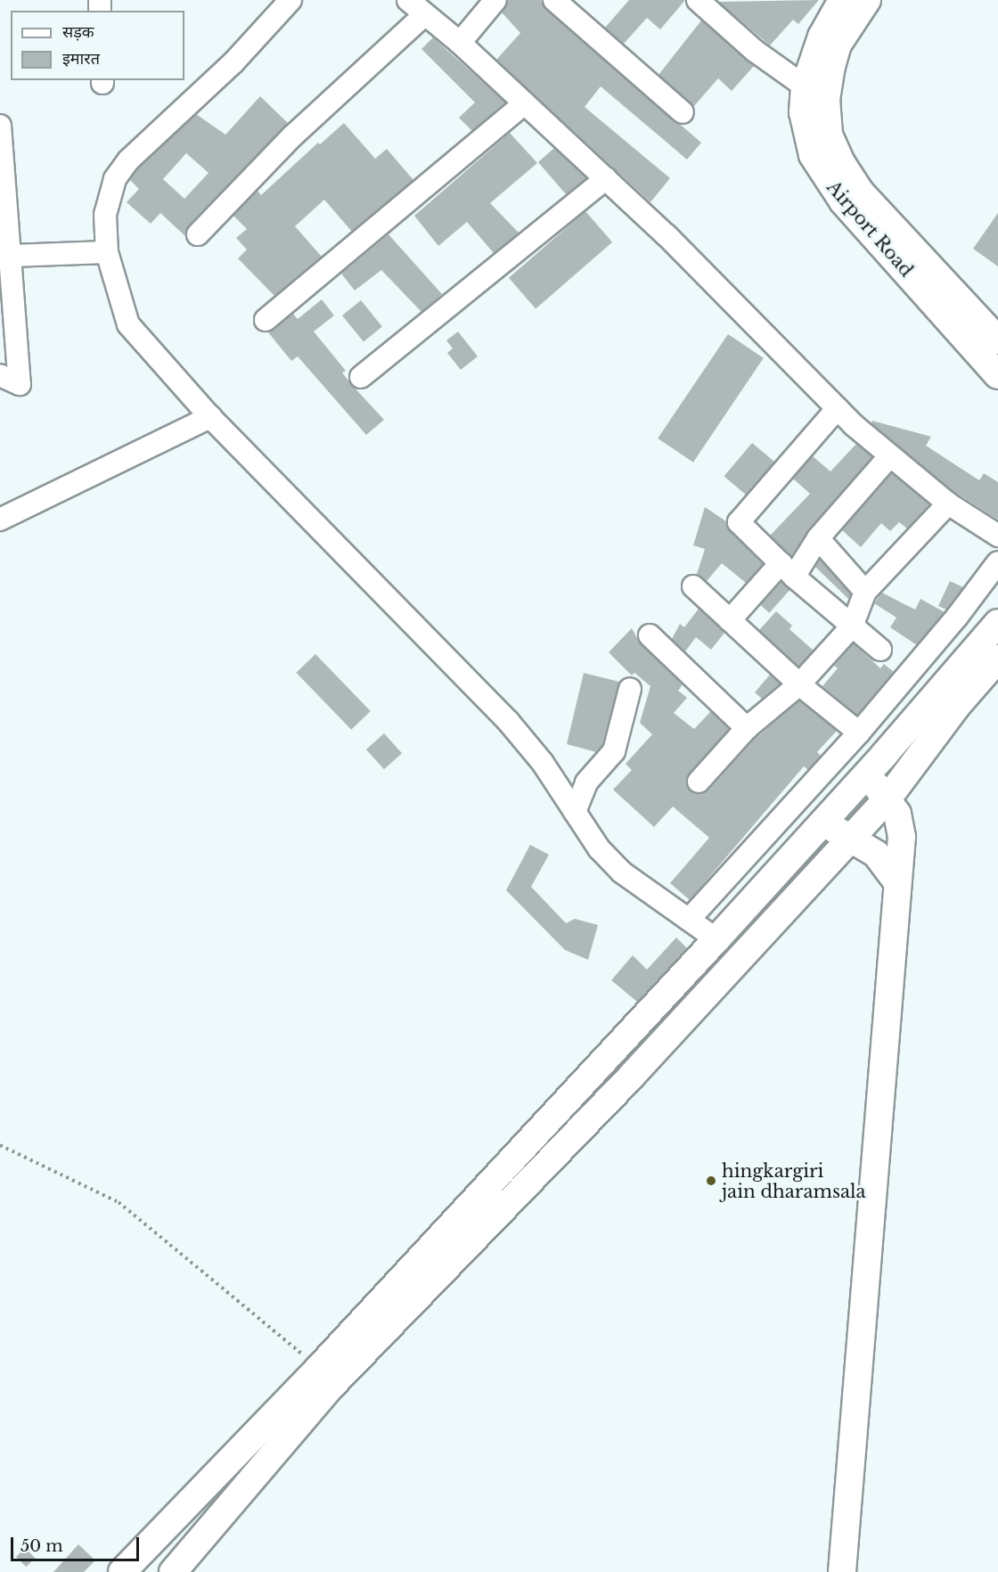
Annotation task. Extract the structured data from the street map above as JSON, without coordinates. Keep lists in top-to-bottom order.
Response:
{
  "streets": {
    "main road": ["Airport Road"]
  },
  "places": ["hingkargiri jain dharamsala"],
  "legend": ["सड़क", "इमारत"],
  "scale_bar": "50 m"
}
